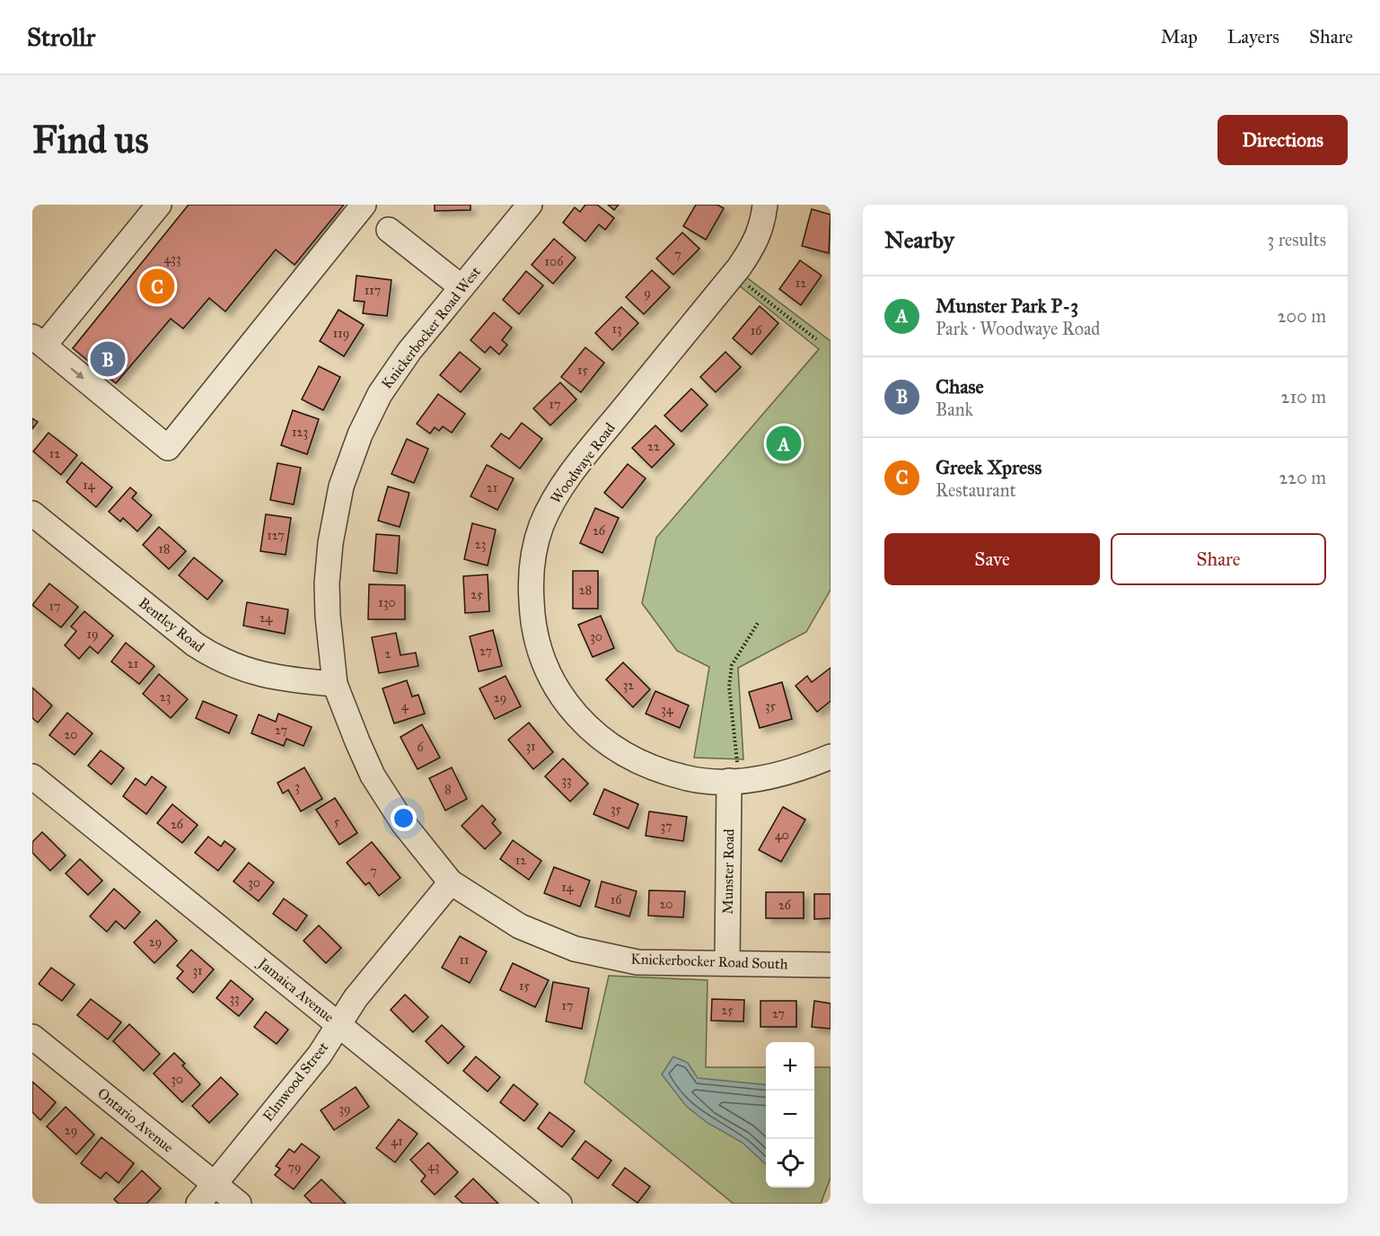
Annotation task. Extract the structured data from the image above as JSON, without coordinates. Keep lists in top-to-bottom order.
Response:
{
  "streets": {
    "street": [
      "Knickerbocker Road West",
      "Woodwaye Road",
      "Bentley Road",
      "Munster Road",
      "Knickerbocker Road South",
      "Jamaica Avenue",
      "Elmwood Street",
      "Ontario Avenue"
    ]
  },
  "crossings": [
    ["Knickerbocker Road West", "Bentley Road"],
    ["Knickerbocker Road West", "Knickerbocker Road South"],
    ["Woodwaye Road", "Munster Road"],
    ["Bentley Road", "Knickerbocker Road South"],
    ["Munster Road", "Knickerbocker Road South"],
    ["Knickerbocker Road South", "Elmwood Street"],
    ["Jamaica Avenue", "Elmwood Street"],
    ["Elmwood Street", "Ontario Avenue"]
  ],
  "house_numbers": [
    "7",
    "433",
    "106",
    "12",
    "117",
    "9",
    "13",
    "16",
    "119",
    "15",
    "17",
    "123",
    "22",
    "12",
    "14",
    "21",
    "26",
    "127",
    "23",
    "18",
    "28",
    "25",
    "130",
    "17",
    "24",
    "19",
    "30",
    "27",
    "2",
    "21",
    "32",
    "23",
    "29",
    "4",
    "35",
    "34",
    "27",
    "20",
    "31",
    "6",
    "33",
    "3",
    "8",
    "35",
    "5",
    "26",
    "37",
    "40",
    "12",
    "7",
    "30",
    "14",
    "16",
    "20",
    "26",
    "29",
    "11",
    "31",
    "15",
    "33",
    "17",
    "25",
    "27",
    "30",
    "39",
    "29",
    "41",
    "43",
    "79"
  ],
  "page": {
    "header": "Strollr",
    "nav": ["Map", "Layers", "Share"],
    "buttons": [
      "Directions",
      ["Save", "Share"]
    ],
    "title": "Find us",
    "heading": ["Nearby", "3 results"],
    "pins": ["C", "B", "A"],
    "list": [
      {
        "mark": "A",
        "name": "Munster Park P-3",
        "note": "Park · Woodwaye Road",
        "value": "200 m"
      },
      {
        "mark": "B",
        "name": "Chase",
        "note": "Bank",
        "value": "210 m"
      },
      {
        "mark": "C",
        "name": "Greek Xpress",
        "note": "Restaurant",
        "value": "220 m"
      }
    ],
    "map_buttons": ["+", "−"]
  }
}
